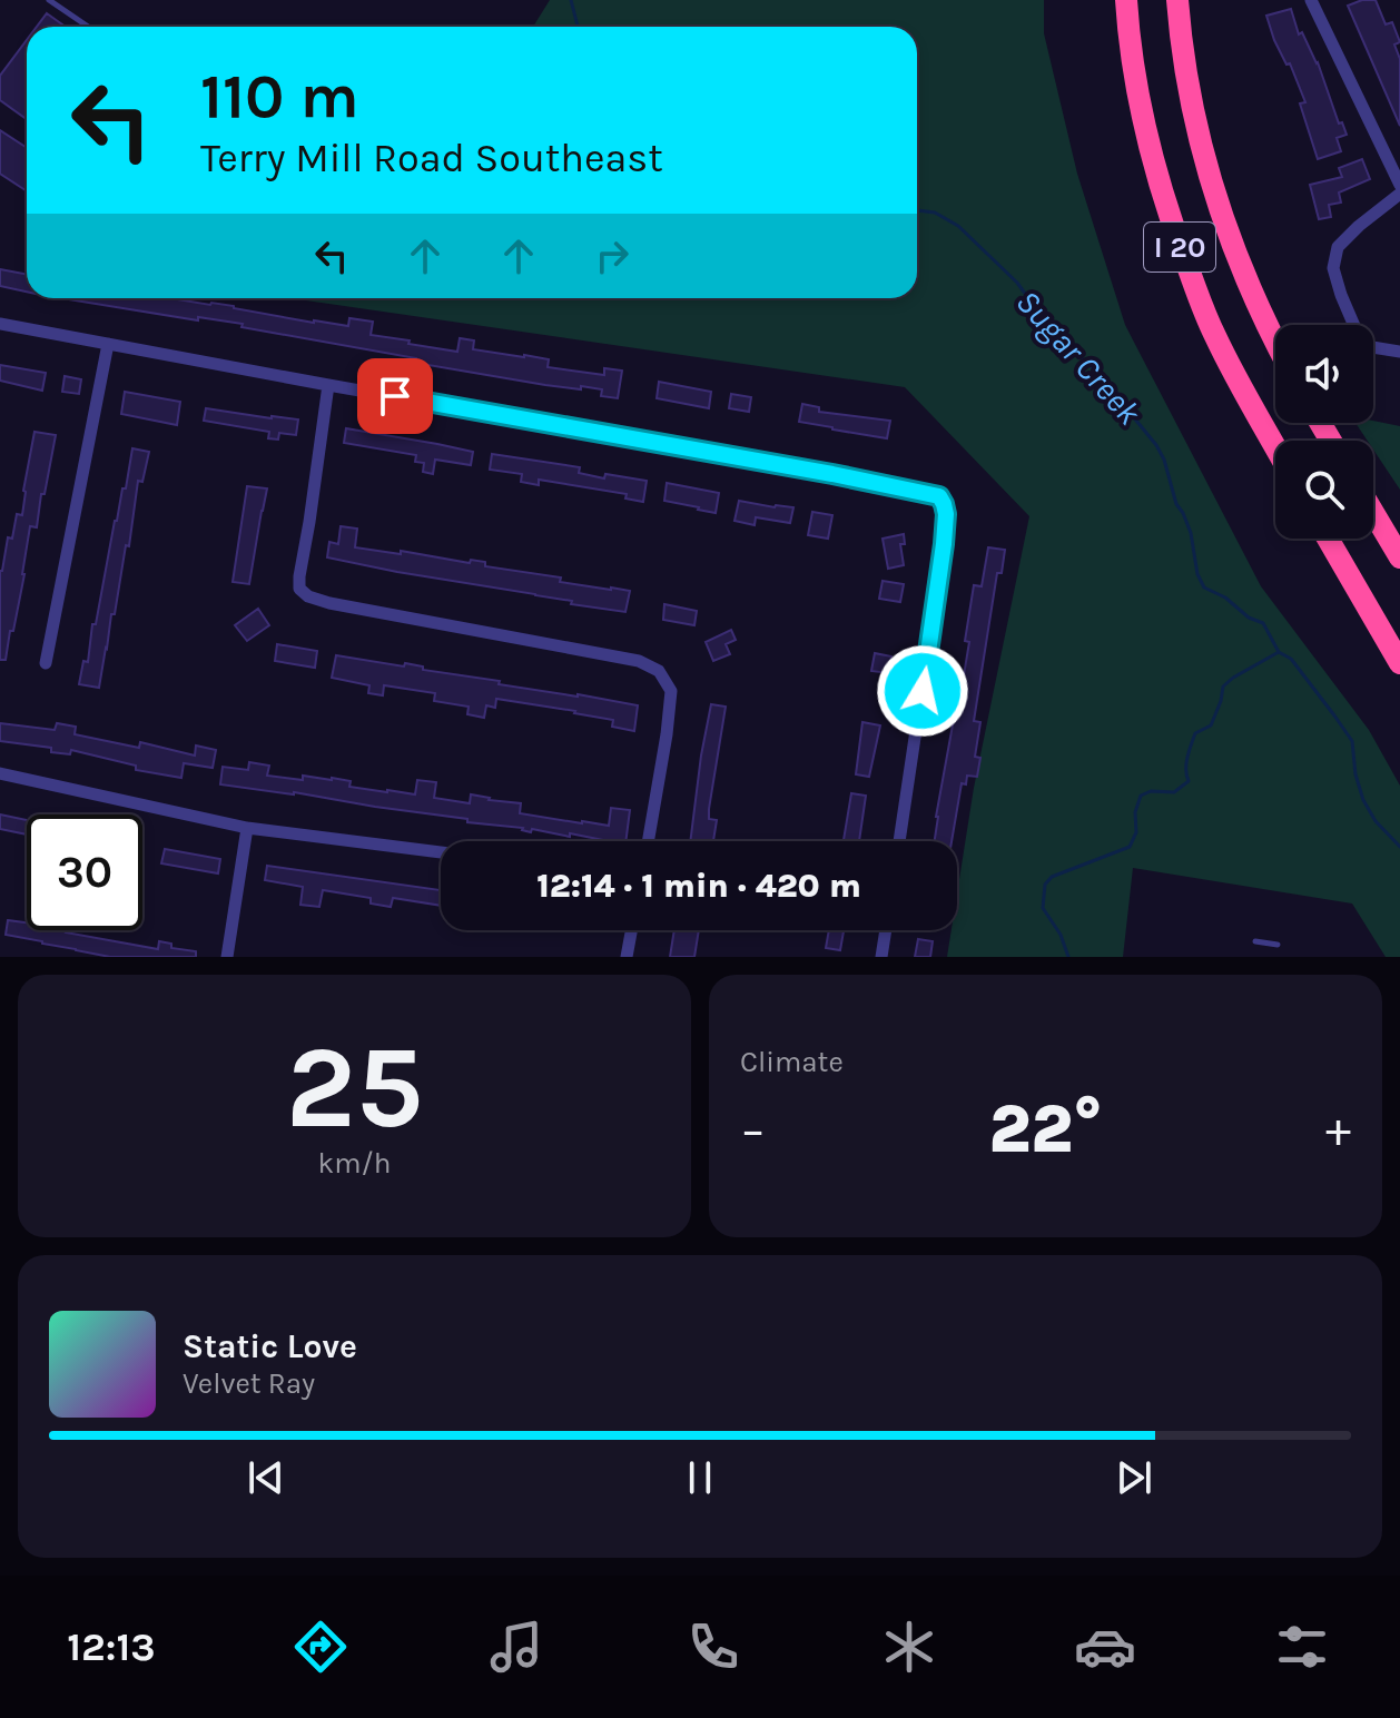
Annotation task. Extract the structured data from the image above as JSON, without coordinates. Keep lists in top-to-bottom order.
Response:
{
  "streets": {
    "highway": ["I 20"]
  },
  "water": ["Sugar Creek"],
  "page": {
    "turn": ["110 m", "Terry Mill Road Southeast"],
    "limit": "30",
    "trip": "12:14 · 1 min · 420 m",
    "tile": [
      ["25", "km/h"],
      "Climate"
    ],
    "heat": ["−", "22°", "+"],
    "song": ["Static Love", "Velvet Ray"],
    "tabs": "12:13"
  }
}
